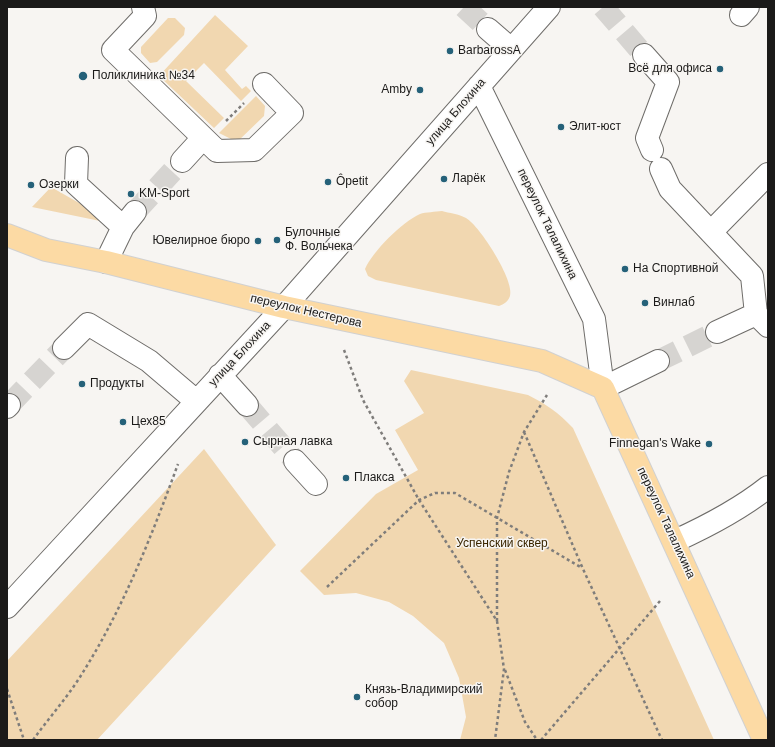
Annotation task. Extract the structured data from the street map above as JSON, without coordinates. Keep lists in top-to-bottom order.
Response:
{
  "streets": {
    "main road": ["переулок Талалихина", "переулок Нестерова"],
    "street": ["улица Блохина"]
  },
  "crossings": [
    ["улица Блохина", "переулок Талалихина"],
    ["улица Блохина", "переулок Нестерова"],
    ["переулок Талалихина", "переулок Нестерова"]
  ],
  "parks": ["Успенский сквер"],
  "places": [
    "BarbarossA",
    "Всё для офиса",
    "Поликлиника №34",
    "Amby",
    "Элит-юст",
    "Ларёк",
    "Ôpetit",
    "Озерки",
    "KM-Sport",
    "Булочные Ф. Вольчека",
    "Ювелирное бюро",
    "На Спортивной",
    "Винлаб",
    "Продукты",
    "Цех85",
    "Сырная лавка",
    "Finnegan's Wake",
    "Плакса",
    "Князь-Владимирский собор"
  ]
}
